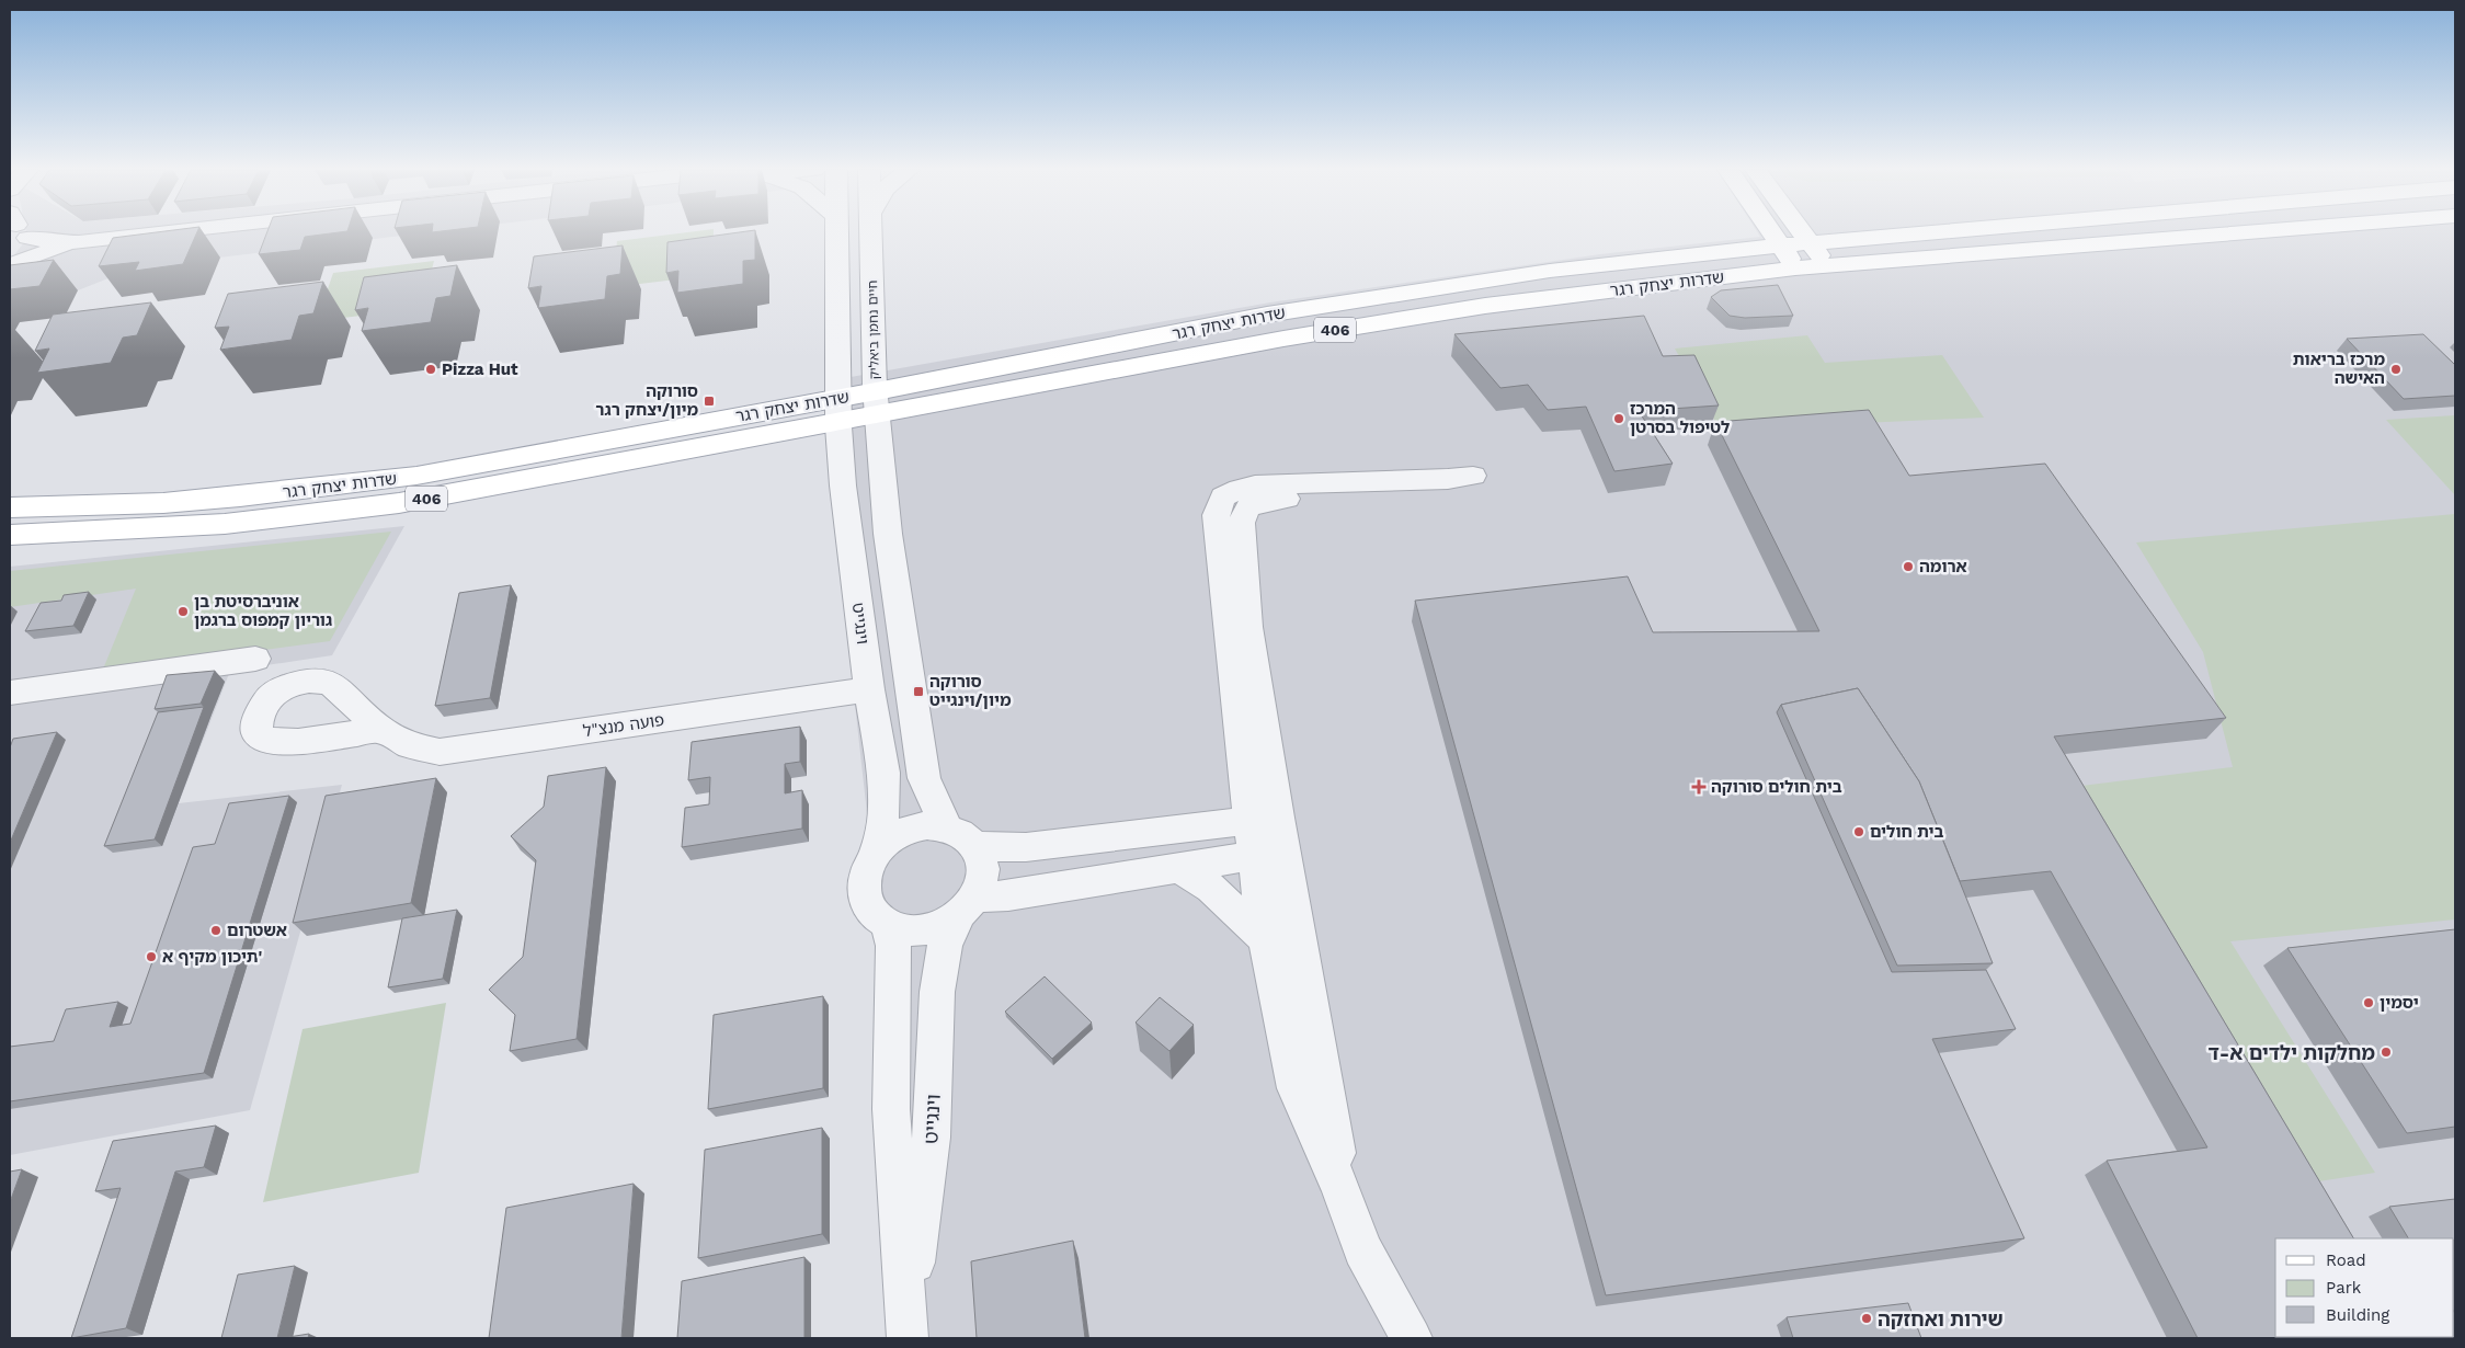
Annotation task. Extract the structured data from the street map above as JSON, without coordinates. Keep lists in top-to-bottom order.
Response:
{
  "streets": {
    "main road": ["שדרות יצחק רגר", "406"],
    "street": ["חיים נחמן ביאליק", "וינגייט", "פועה מנצ\"ל"]
  },
  "crossings": [
    ["שדרות יצחק רגר", "חיים נחמן ביאליק"],
    ["שדרות יצחק רגר", "וינגייט"],
    ["וינגייט", "פועה מנצ\"ל"]
  ],
  "places": {
    "other": [
      "Pizza Hut",
      "מרכז בריאות האישה",
      "המרכז לטיפול בסרטן",
      "ארומה",
      "אוניברסיטת בן גוריון קמפוס ברגמן",
      "בית חולים",
      "אשטרום",
      "תיכון מקיף א'",
      "יסמין",
      "מחלקות ילדים א-ד",
      "שירות ואחזקה"
    ],
    "transit": ["סורוקה מיון/יצחק רגר", "סורוקה מיון/וינגייט"],
    "health": ["בית חולים סורוקה"]
  },
  "legend": ["Road", "Park", "Building"]
}
